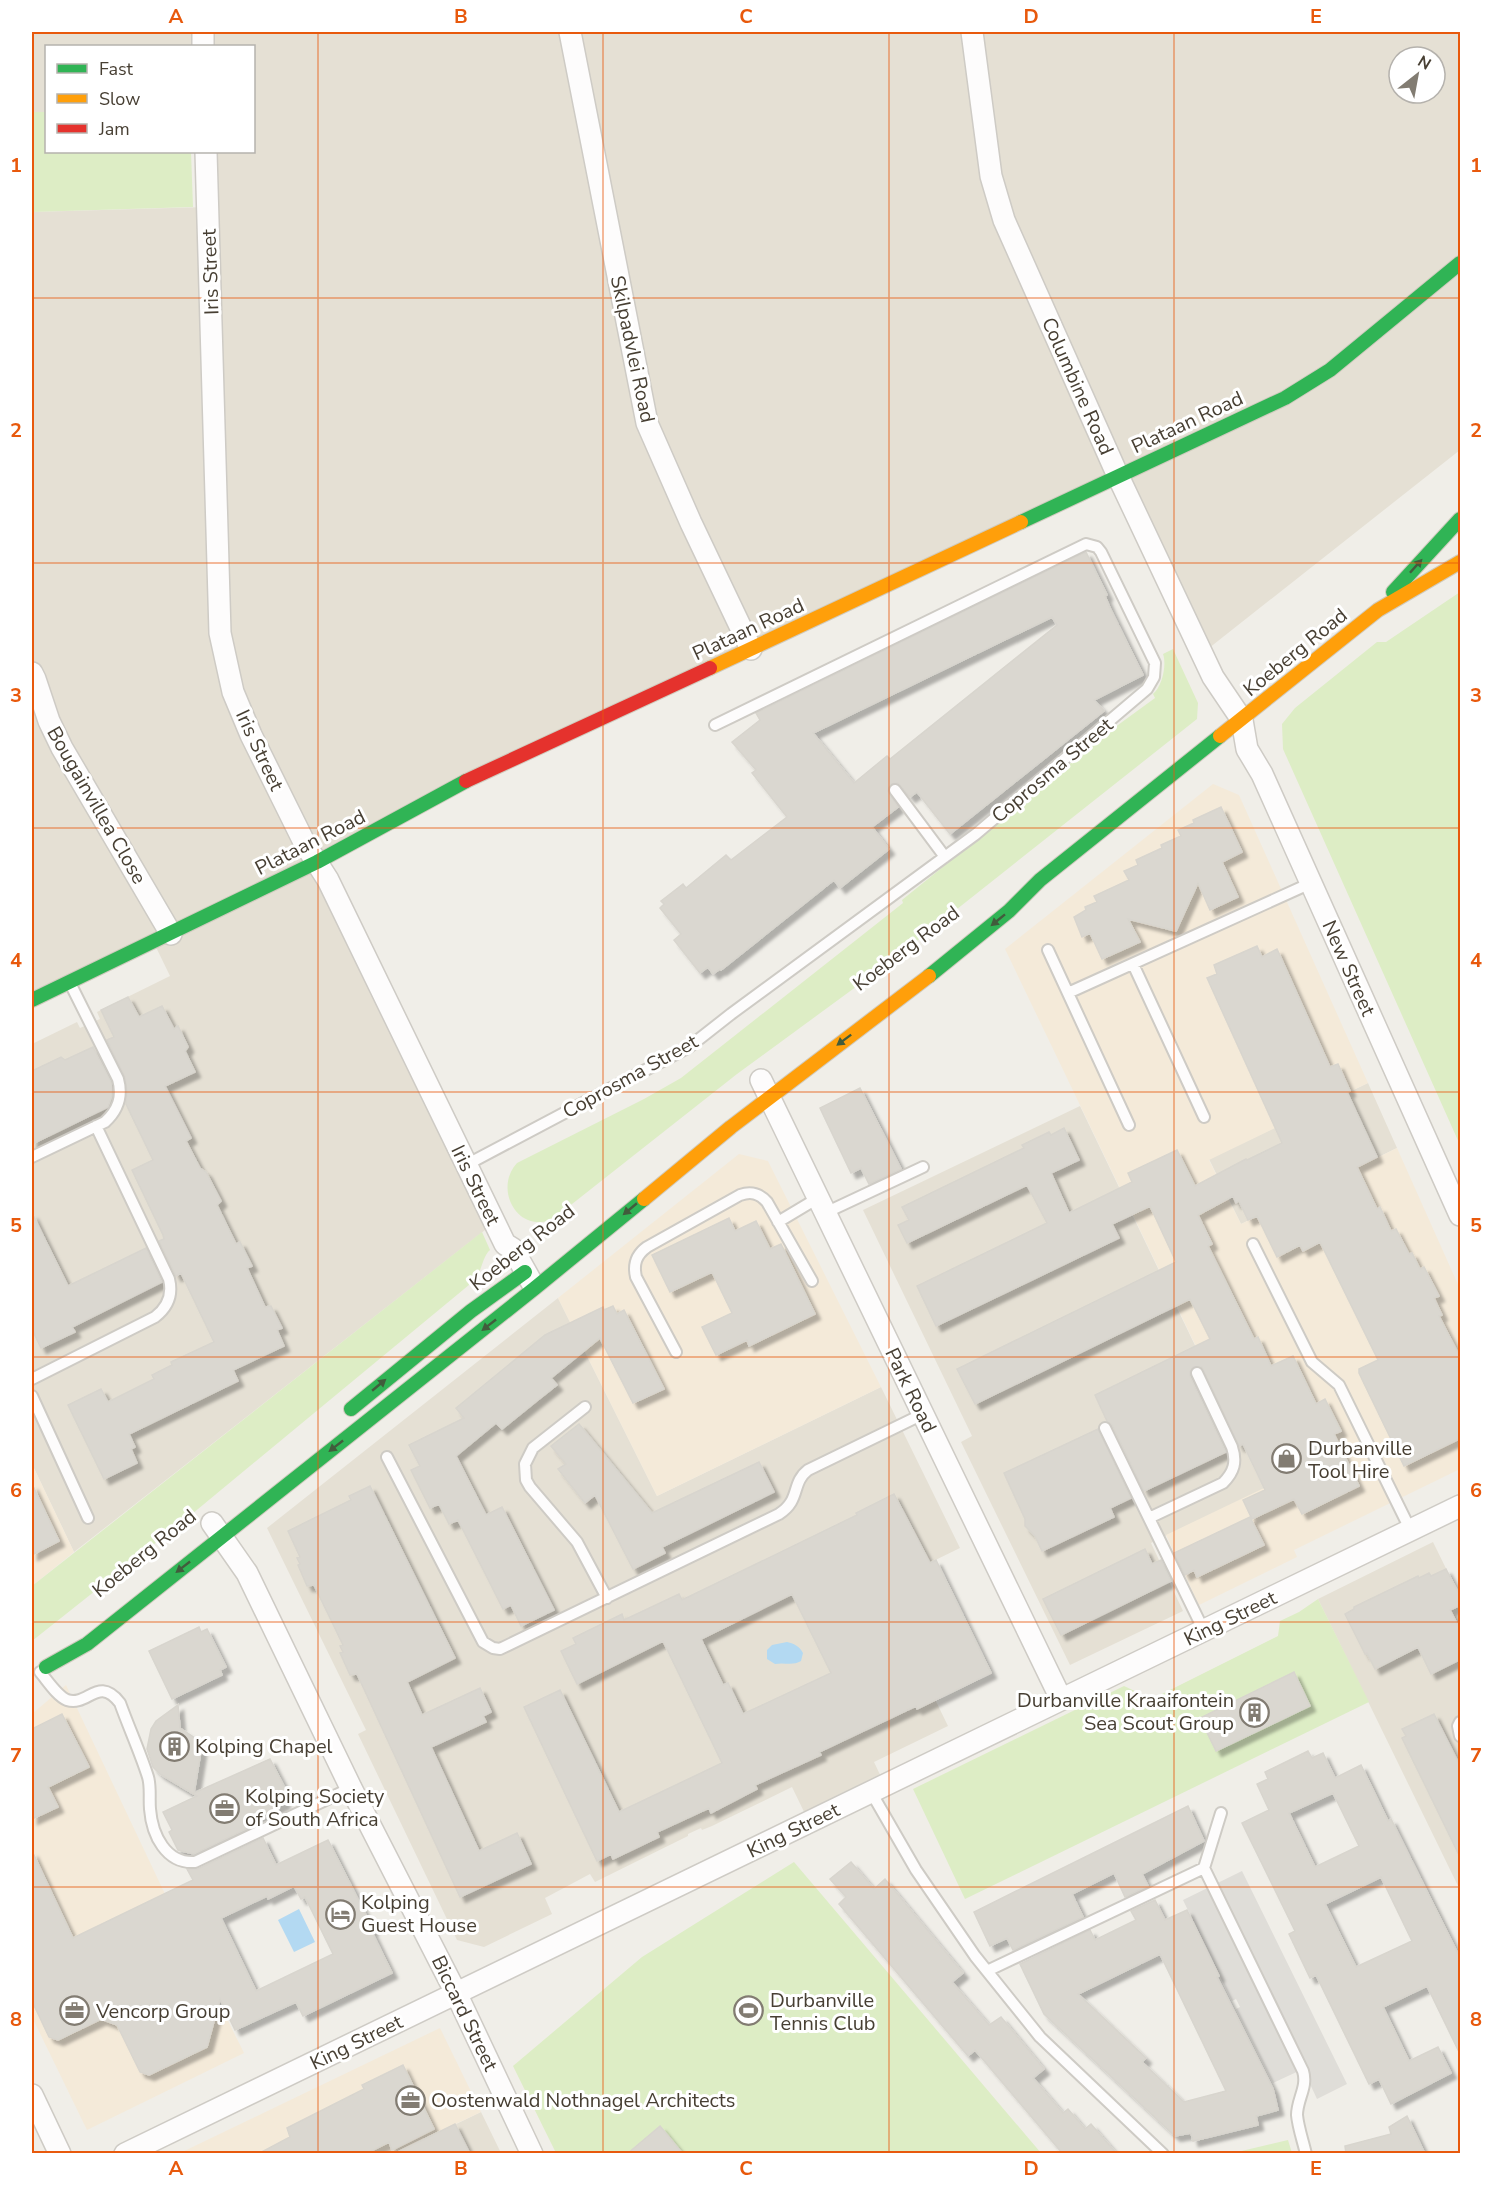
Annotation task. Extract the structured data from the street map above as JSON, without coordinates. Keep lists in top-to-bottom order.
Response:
{
  "streets": {
    "main road": ["Plataan Road", "Koeberg Road"],
    "street": [
      "Iris Street",
      "Skilpadvlei Road",
      "Columbine Road",
      "Bougainvillea Close",
      "New Street",
      "Park Road",
      "King Street",
      "Biccard Street"
    ],
    "lane": ["Coprosma Street"]
  },
  "crossings": [
    ["Iris Street", "Plataan Road"],
    ["Iris Street", "Koeberg Road"],
    ["Iris Street", "Coprosma Street"],
    ["Skilpadvlei Road", "Plataan Road"],
    ["Columbine Road", "Plataan Road"],
    ["Columbine Road", "Koeberg Road"],
    ["Columbine Road", "New Street"],
    ["Plataan Road", "Bougainvillea Close"],
    ["Koeberg Road", "New Street"],
    ["Koeberg Road", "Park Road"],
    ["Koeberg Road", "Biccard Street"],
    ["Park Road", "King Street"],
    ["King Street", "Biccard Street"]
  ],
  "places": {
    "shop": ["Durbanville Tool Hire"],
    "building": ["Durbanville Kraaifontein Sea Scout Group", "Kolping Chapel"],
    "office": ["Kolping Society of South Africa", "Vencorp Group", "Oostenwald Nothnagel Architects"],
    "hotel": ["Kolping Guest House"],
    "sports": ["Durbanville Tennis Club"]
  },
  "legend": ["Fast", "Slow", "Jam"],
  "north": "top right",
  "grid": {
    "columns": [
      "A",
      "B",
      "C",
      "D",
      "E"
    ],
    "rows": [
      "1",
      "2",
      "3",
      "4",
      "5",
      "6",
      "7",
      "8"
    ]
  }
}
